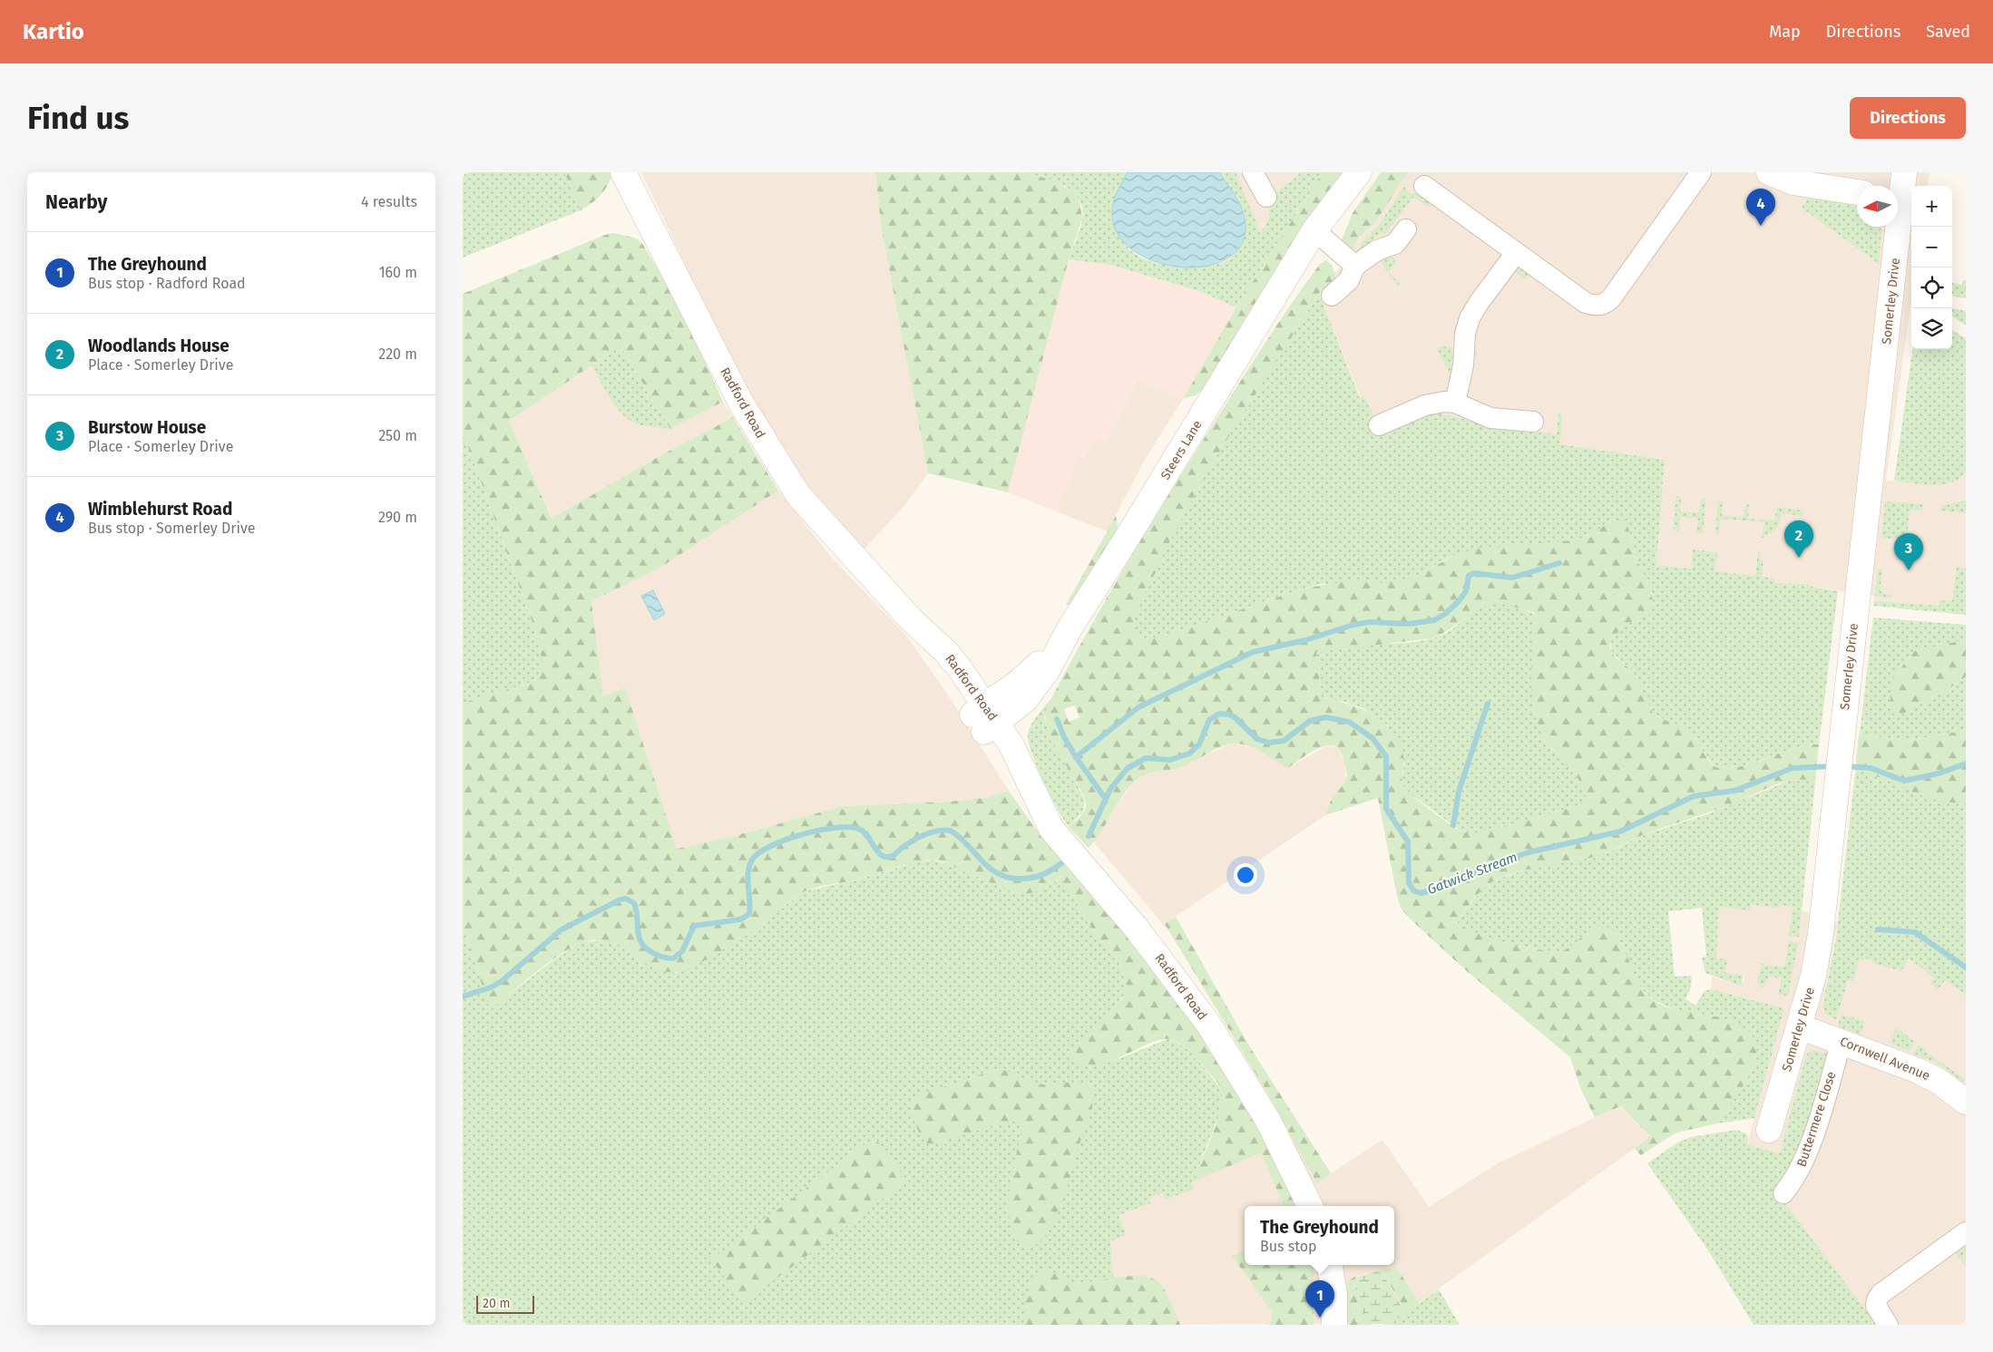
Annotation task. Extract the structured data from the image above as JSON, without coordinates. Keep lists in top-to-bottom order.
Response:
{
  "streets": {
    "street": [
      "Somerley Drive",
      "Radford Road",
      "Steers Lane",
      "Cornwell Avenue",
      "Buttermere Close"
    ]
  },
  "crossings": [
    ["Somerley Drive", "Cornwell Avenue"],
    ["Radford Road", "Steers Lane"],
    ["Cornwell Avenue", "Buttermere Close"]
  ],
  "water": ["Gatwick Stream"],
  "scale_bar": "20 m",
  "north": "left",
  "page": {
    "header": "Kartio",
    "nav": ["Map", "Directions", "Saved"],
    "buttons": "Directions",
    "title": "Find us",
    "heading": ["Nearby", "4 results"],
    "map_buttons": ["+", "−"],
    "pins": [
      "4",
      "2",
      "3",
      "1"
    ],
    "list": [
      {
        "mark": "1",
        "name": "The Greyhound",
        "note": "Bus stop · Radford Road",
        "value": "160 m"
      },
      {
        "mark": "2",
        "name": "Woodlands House",
        "note": "Place · Somerley Drive",
        "value": "220 m"
      },
      {
        "mark": "3",
        "name": "Burstow House",
        "note": "Place · Somerley Drive",
        "value": "250 m"
      },
      {
        "mark": "4",
        "name": "Wimblehurst Road",
        "note": "Bus stop · Somerley Drive",
        "value": "290 m"
      }
    ],
    "popup": ["The Greyhound", "Bus stop"],
    "scale": "20 m"
  }
}
